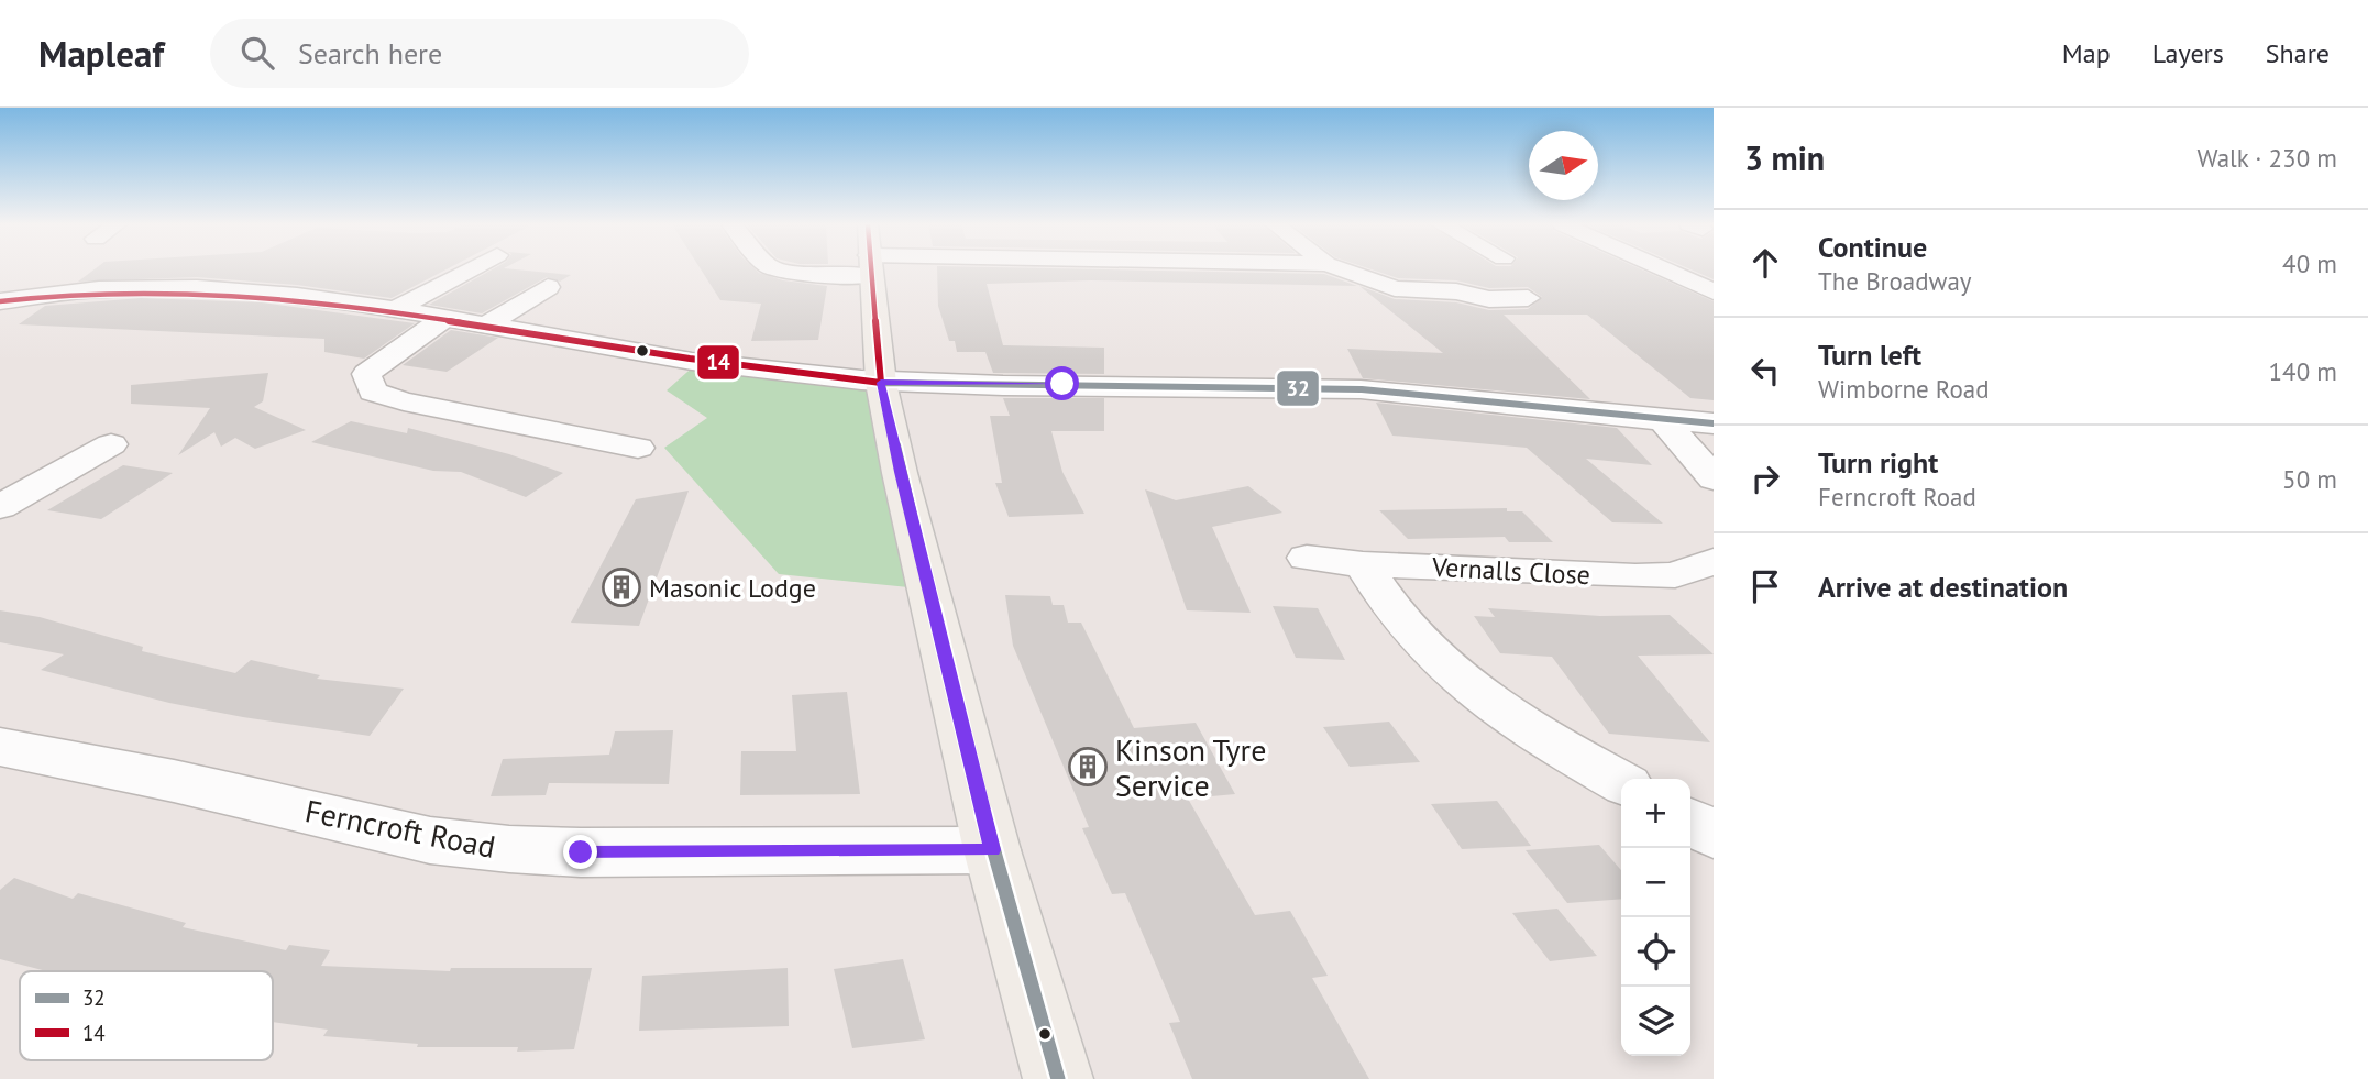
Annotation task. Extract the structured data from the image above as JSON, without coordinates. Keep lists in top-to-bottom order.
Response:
{
  "streets": {
    "street": ["Vernalls Close", "Ferncroft Road"]
  },
  "places": {
    "building": ["Masonic Lodge", "Kinson Tyre Service"]
  },
  "lines": ["transit line 14", "transit line 32"],
  "legend": ["32", "14"],
  "north": "right",
  "page": {
    "header": "Mapleaf",
    "search": "Search here",
    "nav": ["Map", "Layers", "Share"],
    "heading": ["3 min", "Walk · 230 m"],
    "list": [
      ["Continue", "The Broadway", "40 m"],
      ["Turn left", "Wimborne Road", "140 m"],
      ["Turn right", "Ferncroft Road", "50 m"],
      "Arrive at destination"
    ],
    "map_buttons": ["+", "−"]
  }
}
